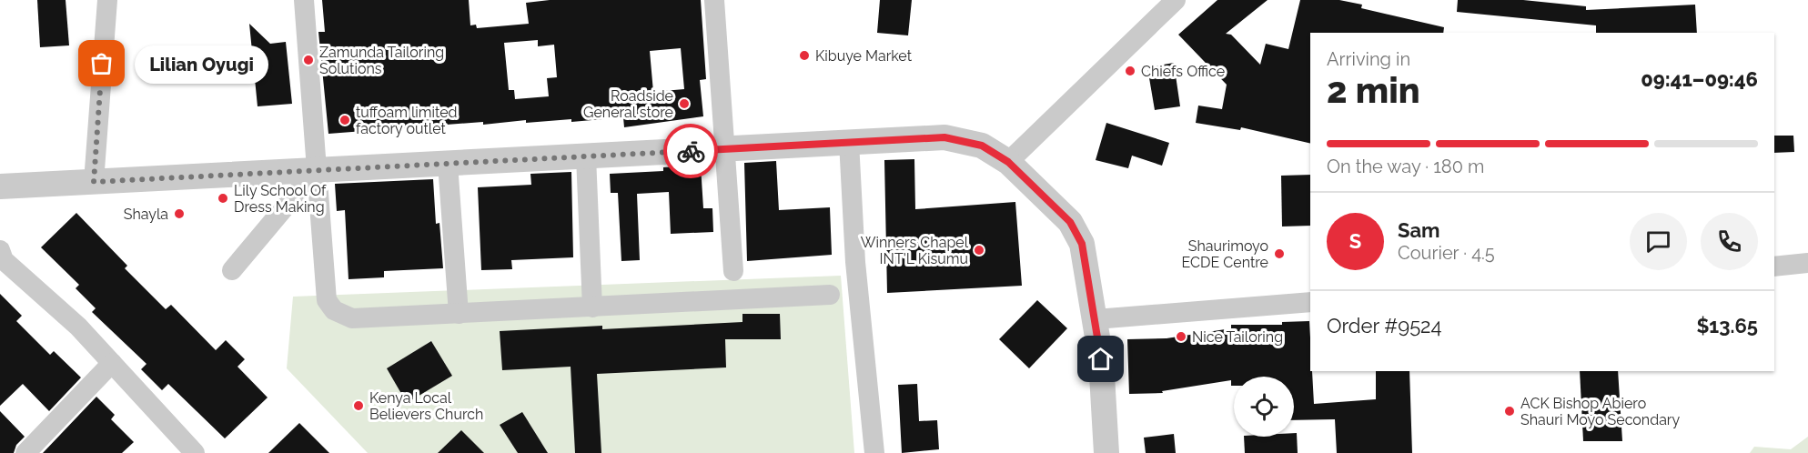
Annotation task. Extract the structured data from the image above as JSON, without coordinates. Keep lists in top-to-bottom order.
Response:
{
  "places": [
    "Kibuye Market",
    "Zamunda Tailoring Solutions",
    "Lilian Oyugi",
    "Chiefs Office",
    "Roadside General store",
    "tuffoam limited factory outlet",
    "Lily School Of Dress Making",
    "Shayla",
    "Winners Chapel INT'L Kisumu",
    "Shaurimoyo ECDE Centre",
    "Nice Tailoring",
    "Kenya Local Believers Church",
    "ACK Bishop Abiero Shauri Moyo Secondary"
  ],
  "page": {
    "heading": ["2 min", "Arriving in", "09:41–09:46"],
    "panel": [
      "Sam",
      "Courier · 4.5",
      "Order #9524",
      "$13.65"
    ],
    "bubble": "Lilian Oyugi",
    "bar": "On the way · 180 m",
    "round": "S"
  }
}
